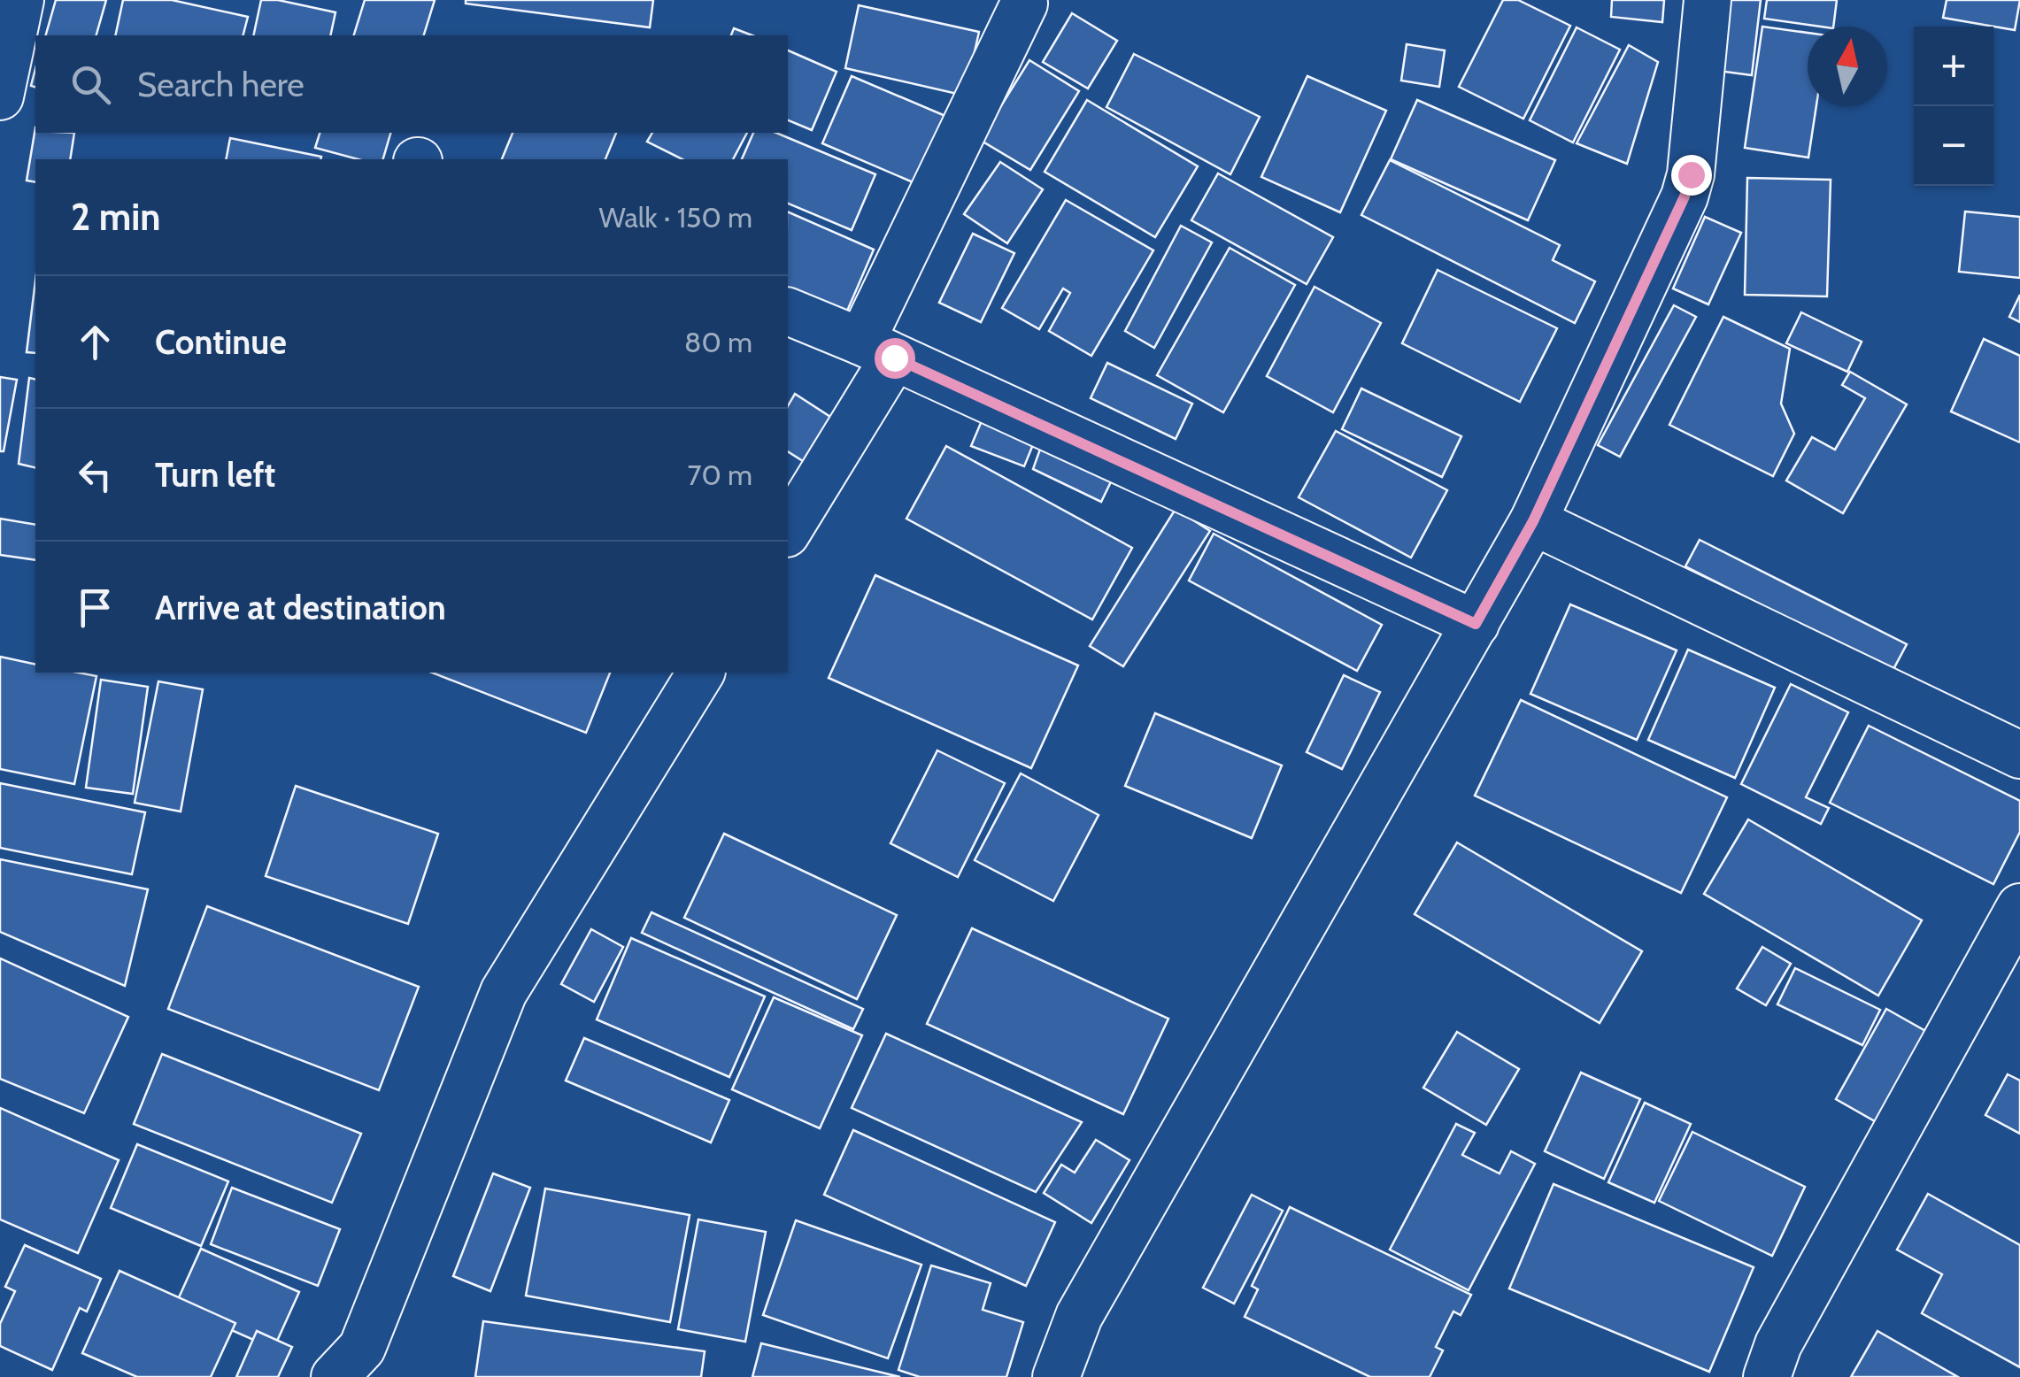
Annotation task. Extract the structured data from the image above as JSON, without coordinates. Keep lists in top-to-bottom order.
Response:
{
  "north": "top",
  "page": {
    "map_buttons": ["+", "−"],
    "search": "Search here",
    "heading": ["2 min", "Walk · 150 m"],
    "list": [
      ["Continue", "80 m"],
      ["Turn left", "70 m"],
      "Arrive at destination"
    ]
  }
}
